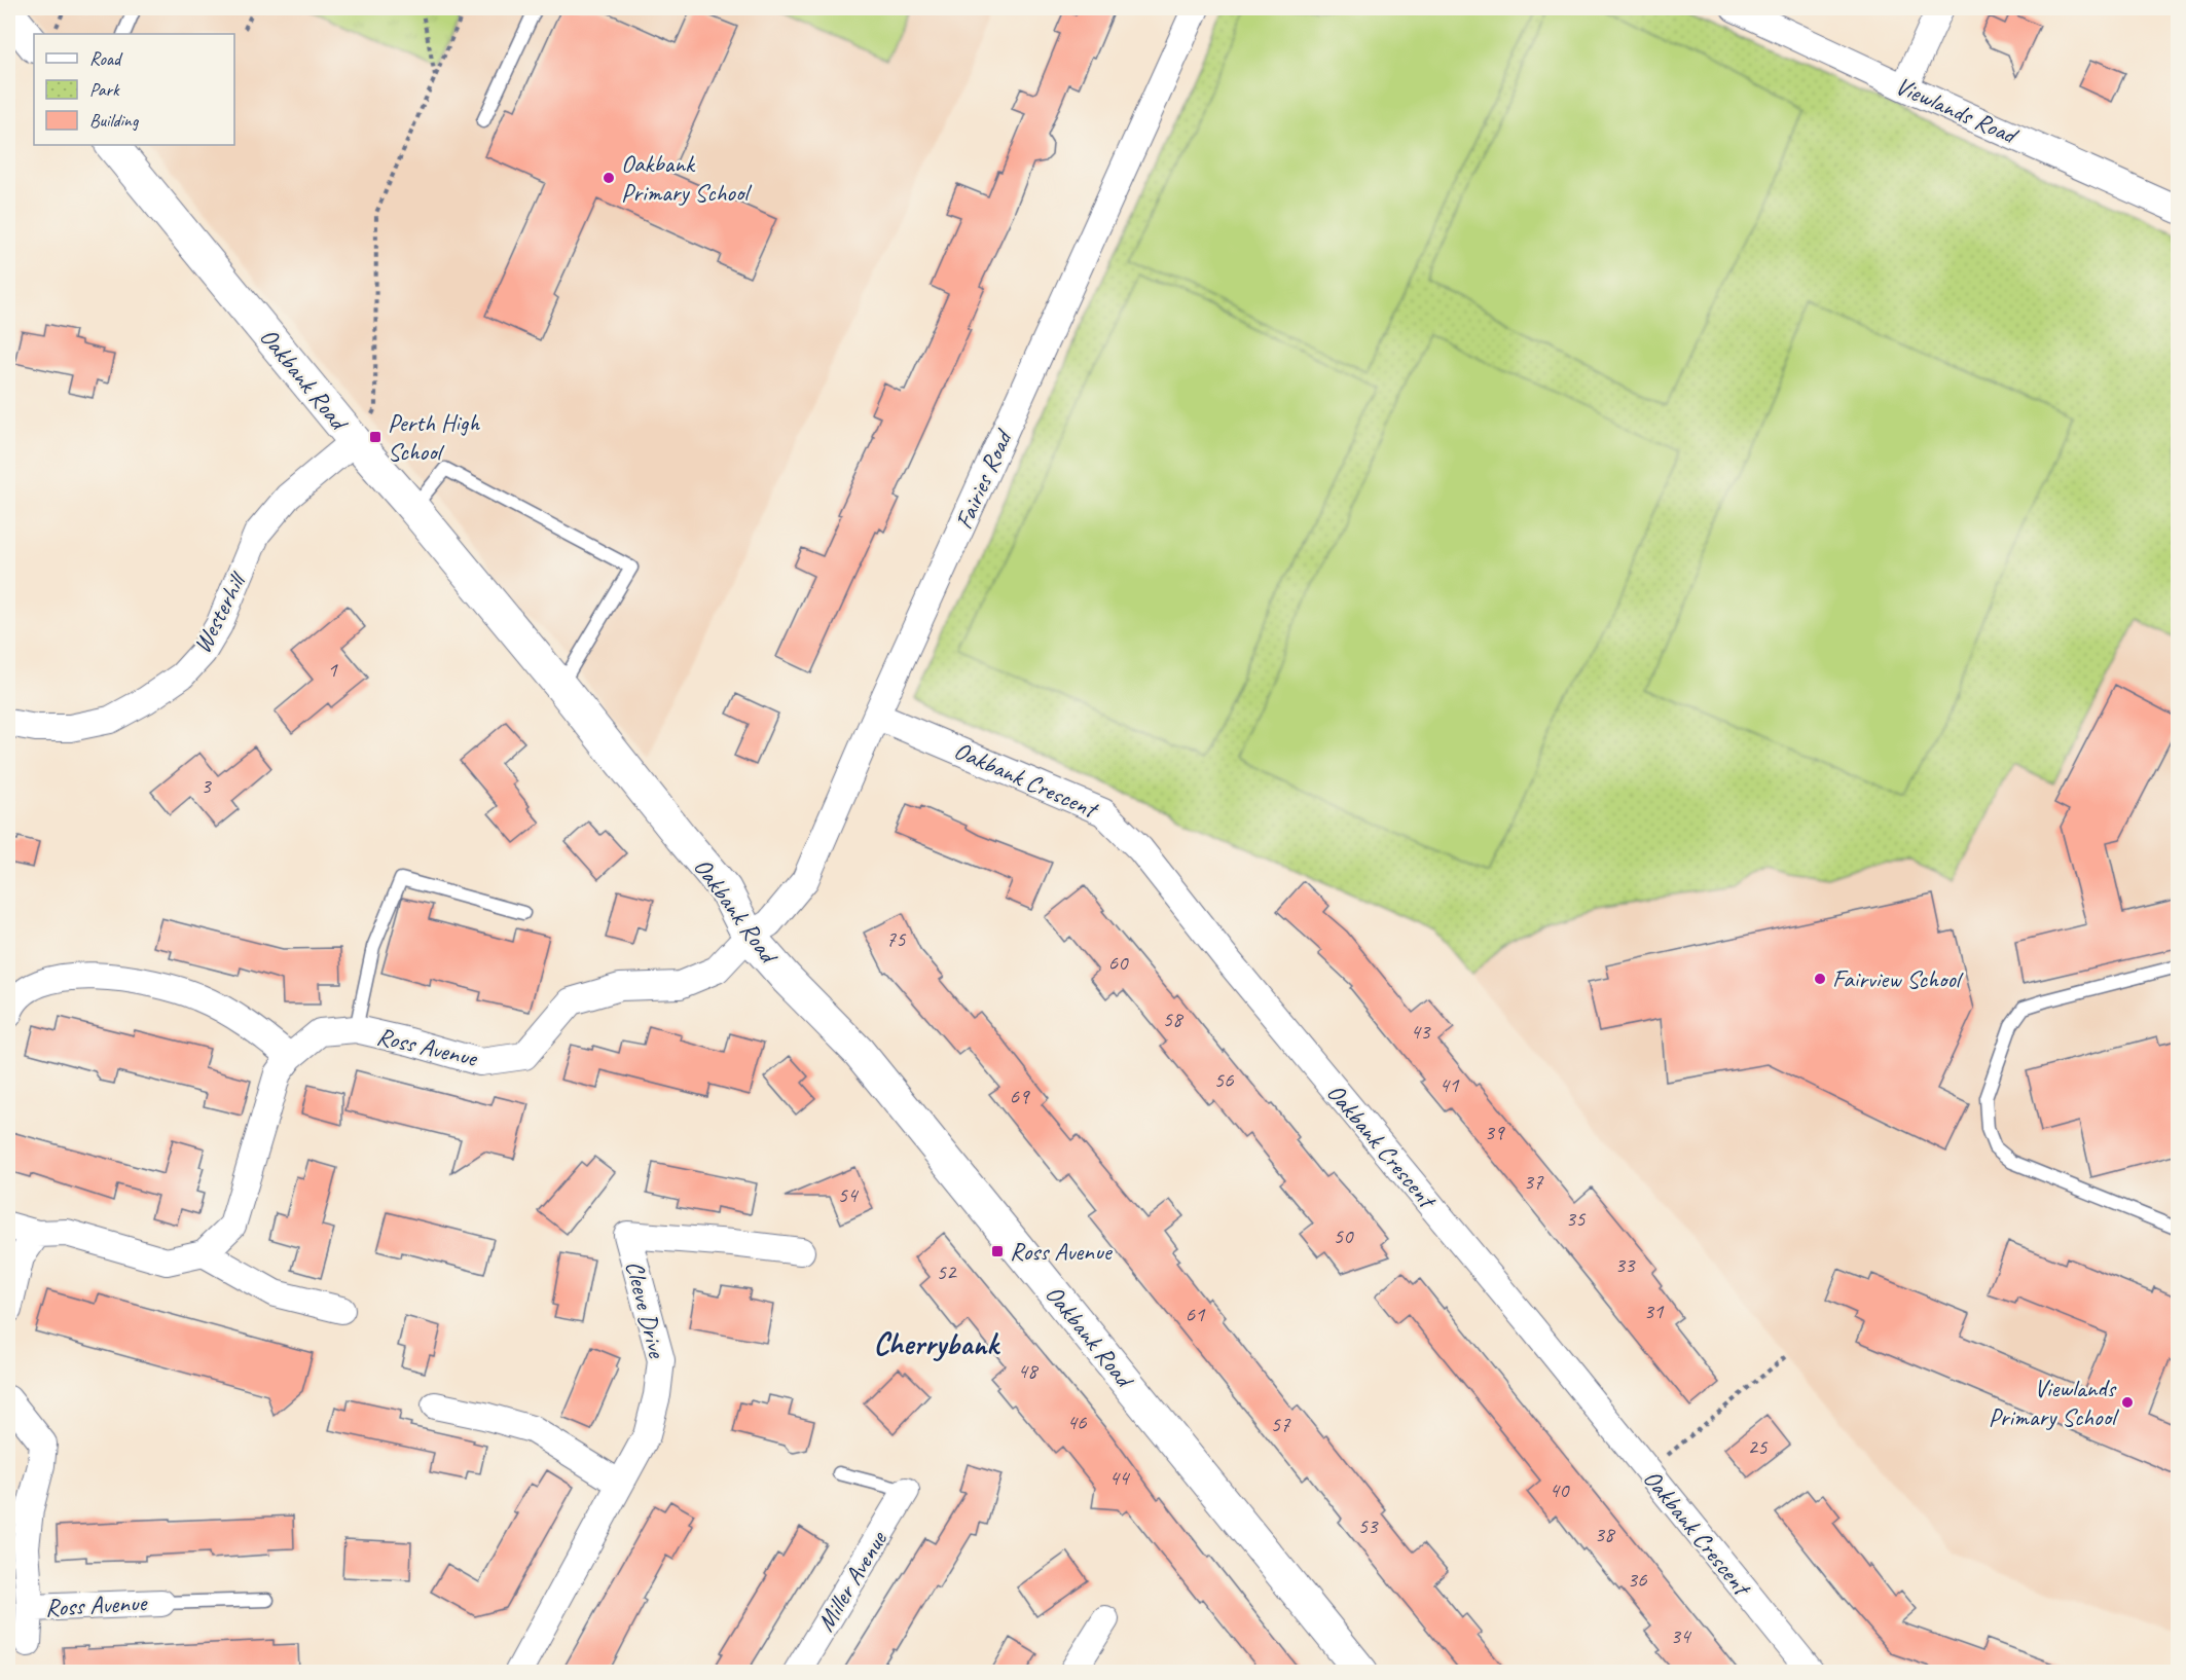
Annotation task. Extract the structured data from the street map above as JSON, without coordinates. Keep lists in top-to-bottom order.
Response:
{
  "streets": {
    "street": [
      "Viewlands Road",
      "Oakbank Road",
      "Fairies Road",
      "Westerhill",
      "Oakbank Crescent",
      "Ross Avenue",
      "Cleeve Drive",
      "Miller Avenue"
    ]
  },
  "crossings": [
    ["Oakbank Road", "Fairies Road"],
    ["Oakbank Road", "Westerhill"],
    ["Oakbank Road", "Ross Avenue"],
    ["Fairies Road", "Oakbank Crescent"],
    ["Fairies Road", "Ross Avenue"]
  ],
  "districts": ["Cherrybank"],
  "places": {
    "other": ["Oakbank Primary School", "Fairview School", "Viewlands Primary School"],
    "transit": ["Perth High School", "Ross Avenue"]
  },
  "house_numbers": [
    "1",
    "3",
    "75",
    "60",
    "58",
    "43",
    "56",
    "41",
    "69",
    "39",
    "37",
    "54",
    "35",
    "50",
    "33",
    "52",
    "31",
    "61",
    "48",
    "46",
    "57",
    "25",
    "44",
    "40",
    "53",
    "38",
    "36",
    "34"
  ],
  "legend": ["Road", "Park", "Building"]
}
